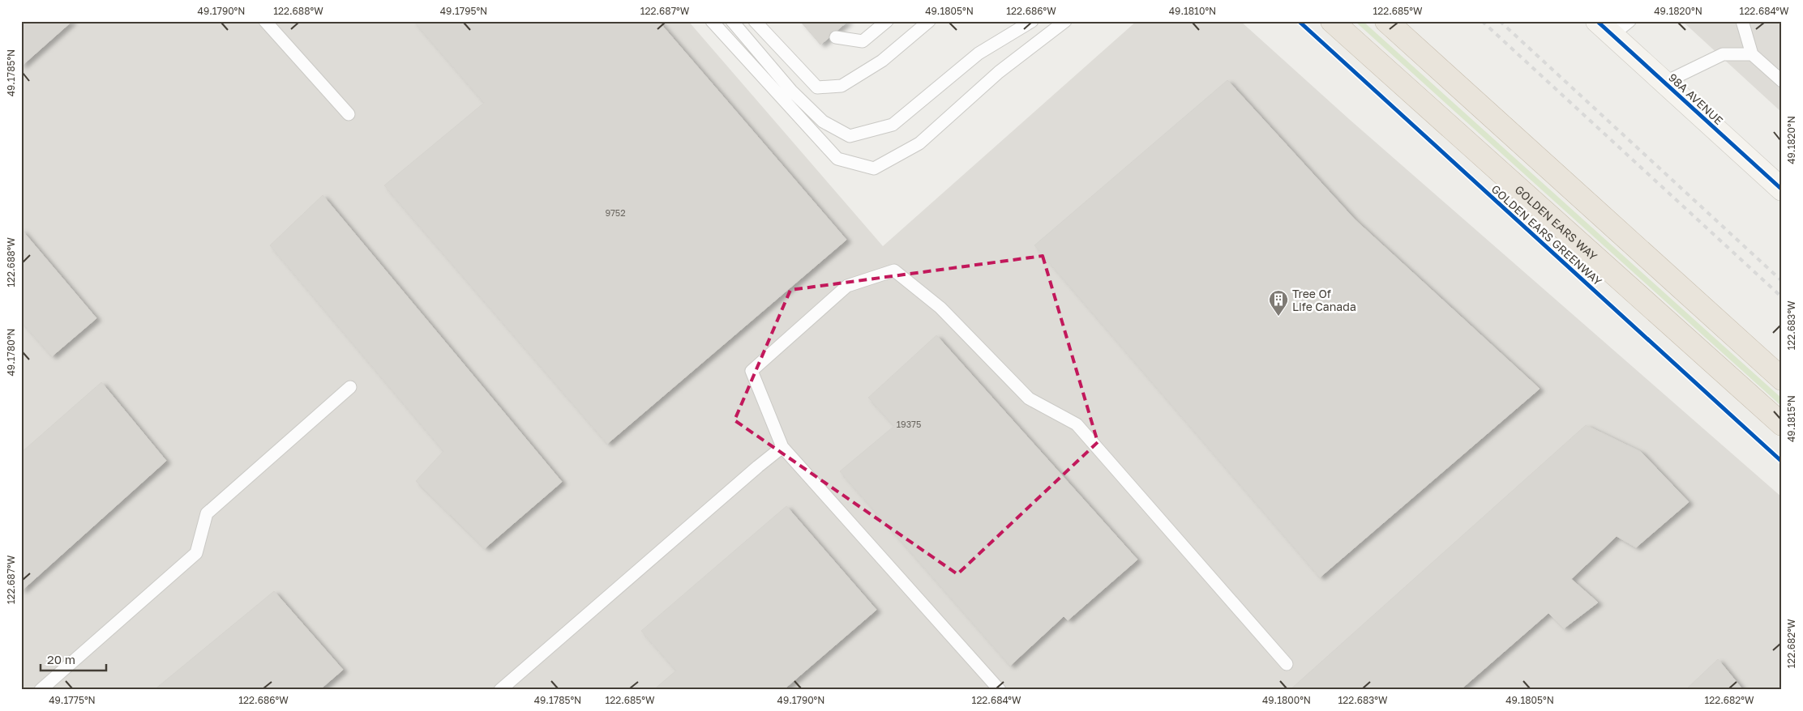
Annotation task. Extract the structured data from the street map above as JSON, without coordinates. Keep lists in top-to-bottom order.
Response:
{
  "streets": {
    "highway": ["GOLDEN EARS WAY"],
    "street": ["98A AVENUE"],
    "cycle path": ["GOLDEN EARS GREENWAY"]
  },
  "places": {
    "building": ["Tree Of Life Canada"]
  },
  "house_numbers": ["9752", "19375"],
  "scale_bar": "20 m",
  "coordinates": [
    "49.1790°N",
    "122.688°W",
    "49.1795°N",
    "122.687°W",
    "49.1805°N",
    "122.686°W",
    "49.1810°N",
    "122.685°W",
    "49.1820°N",
    "122.684°W",
    "49.1785°N",
    "122.683°W",
    "49.1780°N",
    "49.1815°N",
    "122.682°W",
    "49.1775°N",
    "49.1800°N"
  ]
}
